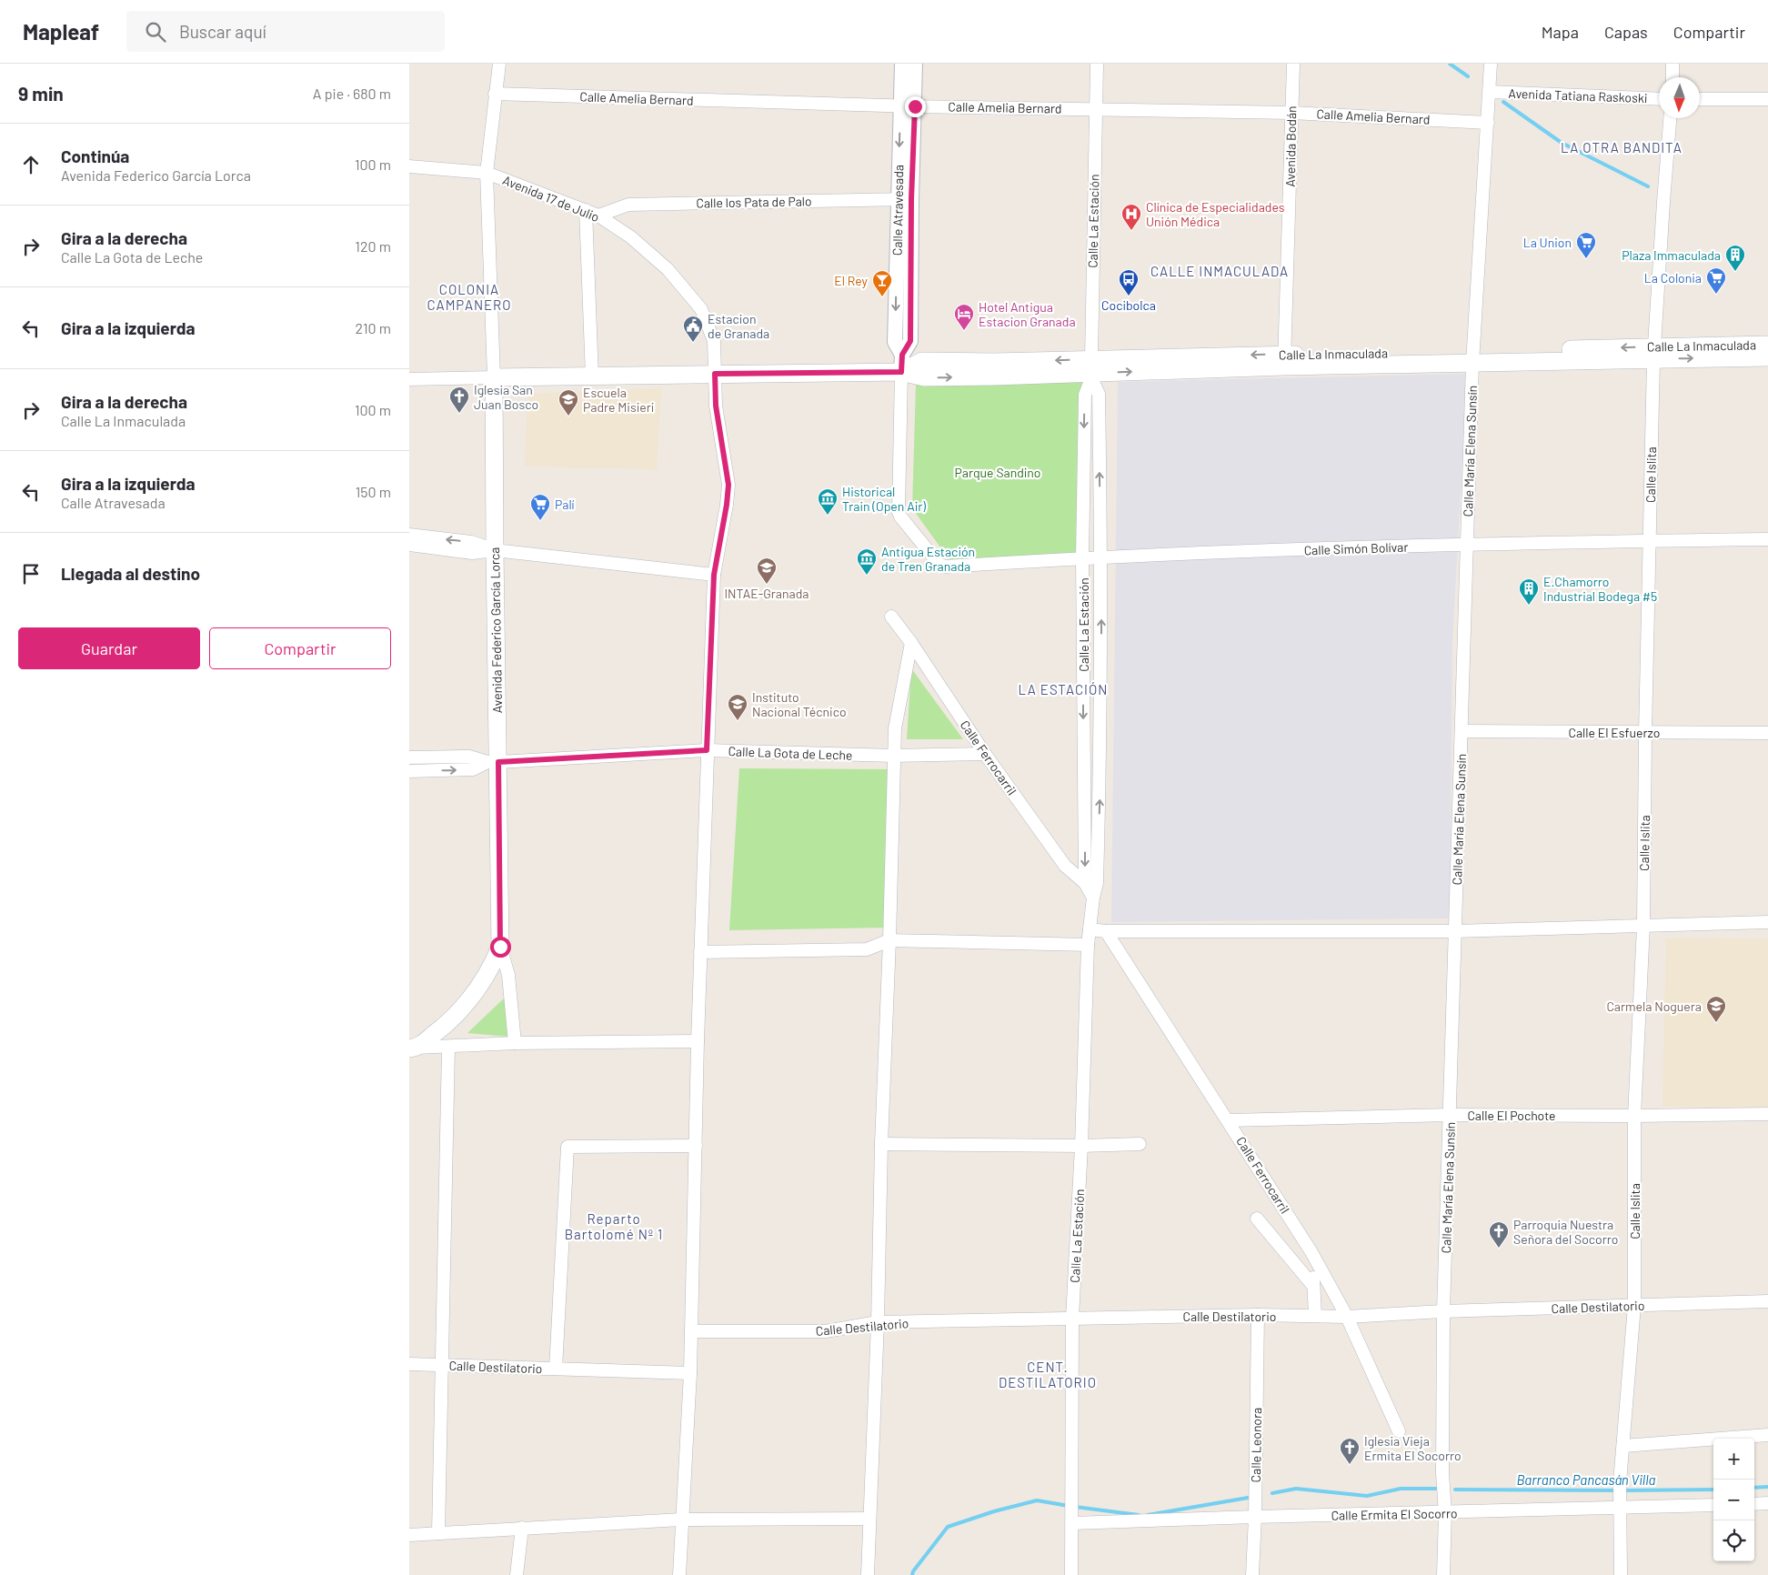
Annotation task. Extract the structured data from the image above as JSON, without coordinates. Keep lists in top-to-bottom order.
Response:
{
  "streets": {
    "main road": ["Calle La Inmaculada", "Avenida Federico García Lorca"],
    "street": [
      "Avenida Tatiana Raskoski",
      "Calle Amelia Bernard",
      "Avenida Bodán",
      "Avenida 17 de Julio",
      "Calle los Pata de Palo",
      "Calle Atravesada",
      "Calle La Estación",
      "Calle María Elena Sunsín",
      "Calle Islita",
      "Calle Simón Bolívar",
      "Calle El Esfuerzo",
      "Calle La Gota de Leche",
      "Calle Ferrocarril",
      "Calle El Pochote",
      "Calle Destilatorio",
      "Calle Leonora",
      "Calle Ermita El Socorro"
    ]
  },
  "crossings": [
    ["Avenida Tatiana Raskoski", "Calle María Elena Sunsín"],
    ["Calle Amelia Bernard", "Avenida Bodán"],
    ["Calle Amelia Bernard", "Calle Atravesada"],
    ["Calle Amelia Bernard", "Calle La Estación"],
    ["Calle Amelia Bernard", "Calle María Elena Sunsín"],
    ["Calle Amelia Bernard", "Avenida Federico García Lorca"],
    ["Avenida Bodán", "Calle La Inmaculada"],
    ["Avenida 17 de Julio", "Calle los Pata de Palo"],
    ["Avenida 17 de Julio", "Calle La Inmaculada"],
    ["Avenida 17 de Julio", "Avenida Federico García Lorca"],
    ["Avenida 17 de Julio", "Calle La Gota de Leche"],
    ["Avenida 17 de Julio", "Calle Destilatorio"],
    ["Calle los Pata de Palo", "Calle Atravesada"],
    ["Calle Atravesada", "Calle La Inmaculada"],
    ["Calle Atravesada", "Calle Simón Bolívar"],
    ["Calle La Estación", "Calle La Inmaculada"],
    ["Calle La Estación", "Calle Simón Bolívar"],
    ["Calle La Estación", "Calle Ferrocarril"],
    ["Calle La Estación", "Calle Destilatorio"],
    ["Calle La Estación", "Calle Ermita El Socorro"],
    ["Calle La Inmaculada", "Calle María Elena Sunsín"],
    ["Calle La Inmaculada", "Calle Islita"],
    ["Calle La Inmaculada", "Avenida Federico García Lorca"],
    ["Calle María Elena Sunsín", "Calle Simón Bolívar"],
    ["Calle María Elena Sunsín", "Calle El Esfuerzo"],
    ["Calle María Elena Sunsín", "Calle El Pochote"],
    ["Calle María Elena Sunsín", "Calle Destilatorio"],
    ["Calle María Elena Sunsín", "Calle Ermita El Socorro"],
    ["Calle Islita", "Calle Simón Bolívar"],
    ["Calle Islita", "Calle El Esfuerzo"],
    ["Calle Islita", "Calle El Pochote"],
    ["Calle Islita", "Calle Destilatorio"],
    ["Calle Islita", "Calle Ermita El Socorro"],
    ["Avenida Federico García Lorca", "Calle La Gota de Leche"],
    ["Calle La Gota de Leche", "Calle Ferrocarril"],
    ["Calle Ferrocarril", "Calle El Pochote"],
    ["Calle Ferrocarril", "Calle Destilatorio"],
    ["Calle Destilatorio", "Calle Leonora"],
    ["Calle Leonora", "Calle Ermita El Socorro"]
  ],
  "districts": [
    "LA OTRA BANDITA",
    "CALLE INMACULADA",
    "COLONIA CAMPANERO",
    "LA ESTACIÓN",
    "Reparto Bartolomé Nº 1",
    "CENT. DESTILATORIO"
  ],
  "water": ["Barranco Pancasán Villa"],
  "parks": ["Parque Sandino"],
  "places": {
    "hospital": ["Clínica de Especialidades Unión Médica"],
    "supermarket": ["La Union", "La Colonia", "Palí"],
    "building": ["Plaza Immaculada", "E.Chamorro Industrial Bodega #5"],
    "bus stop": ["Cocibolca"],
    "bar": ["El Rey"],
    "hotel": ["Hotel Antigua Estacion Granada"],
    "public building": ["Estacion de Granada"],
    "church": ["Iglesia San Juan Bosco", "Parroquia Nuestra Señora del Socorro", "Iglesia Vieja Ermita El Socorro"],
    "school or university": [
      "Escuela Padre Misieri",
      "INTAE-Granada",
      "Instituto Nacional Técnico",
      "Carmela Noguera"
    ],
    "museum": ["Historical Train (Open Air)", "Antigua Estación de Tren Granada"]
  },
  "north": "bottom",
  "page": {
    "header": "Mapleaf",
    "search": "Buscar aquí",
    "nav": ["Mapa", "Capas", "Compartir"],
    "heading": ["9 min", "A pie · 680 m"],
    "list": [
      ["Continúa", "Avenida Federico García Lorca", "100 m"],
      ["Gira a la derecha", "Calle La Gota de Leche", "120 m"],
      ["Gira a la izquierda", "210 m"],
      ["Gira a la derecha", "Calle La Inmaculada", "100 m"],
      ["Gira a la izquierda", "Calle Atravesada", "150 m"],
      "Llegada al destino"
    ],
    "buttons": ["Guardar", "Compartir"],
    "map_buttons": ["+", "−"]
  }
}
